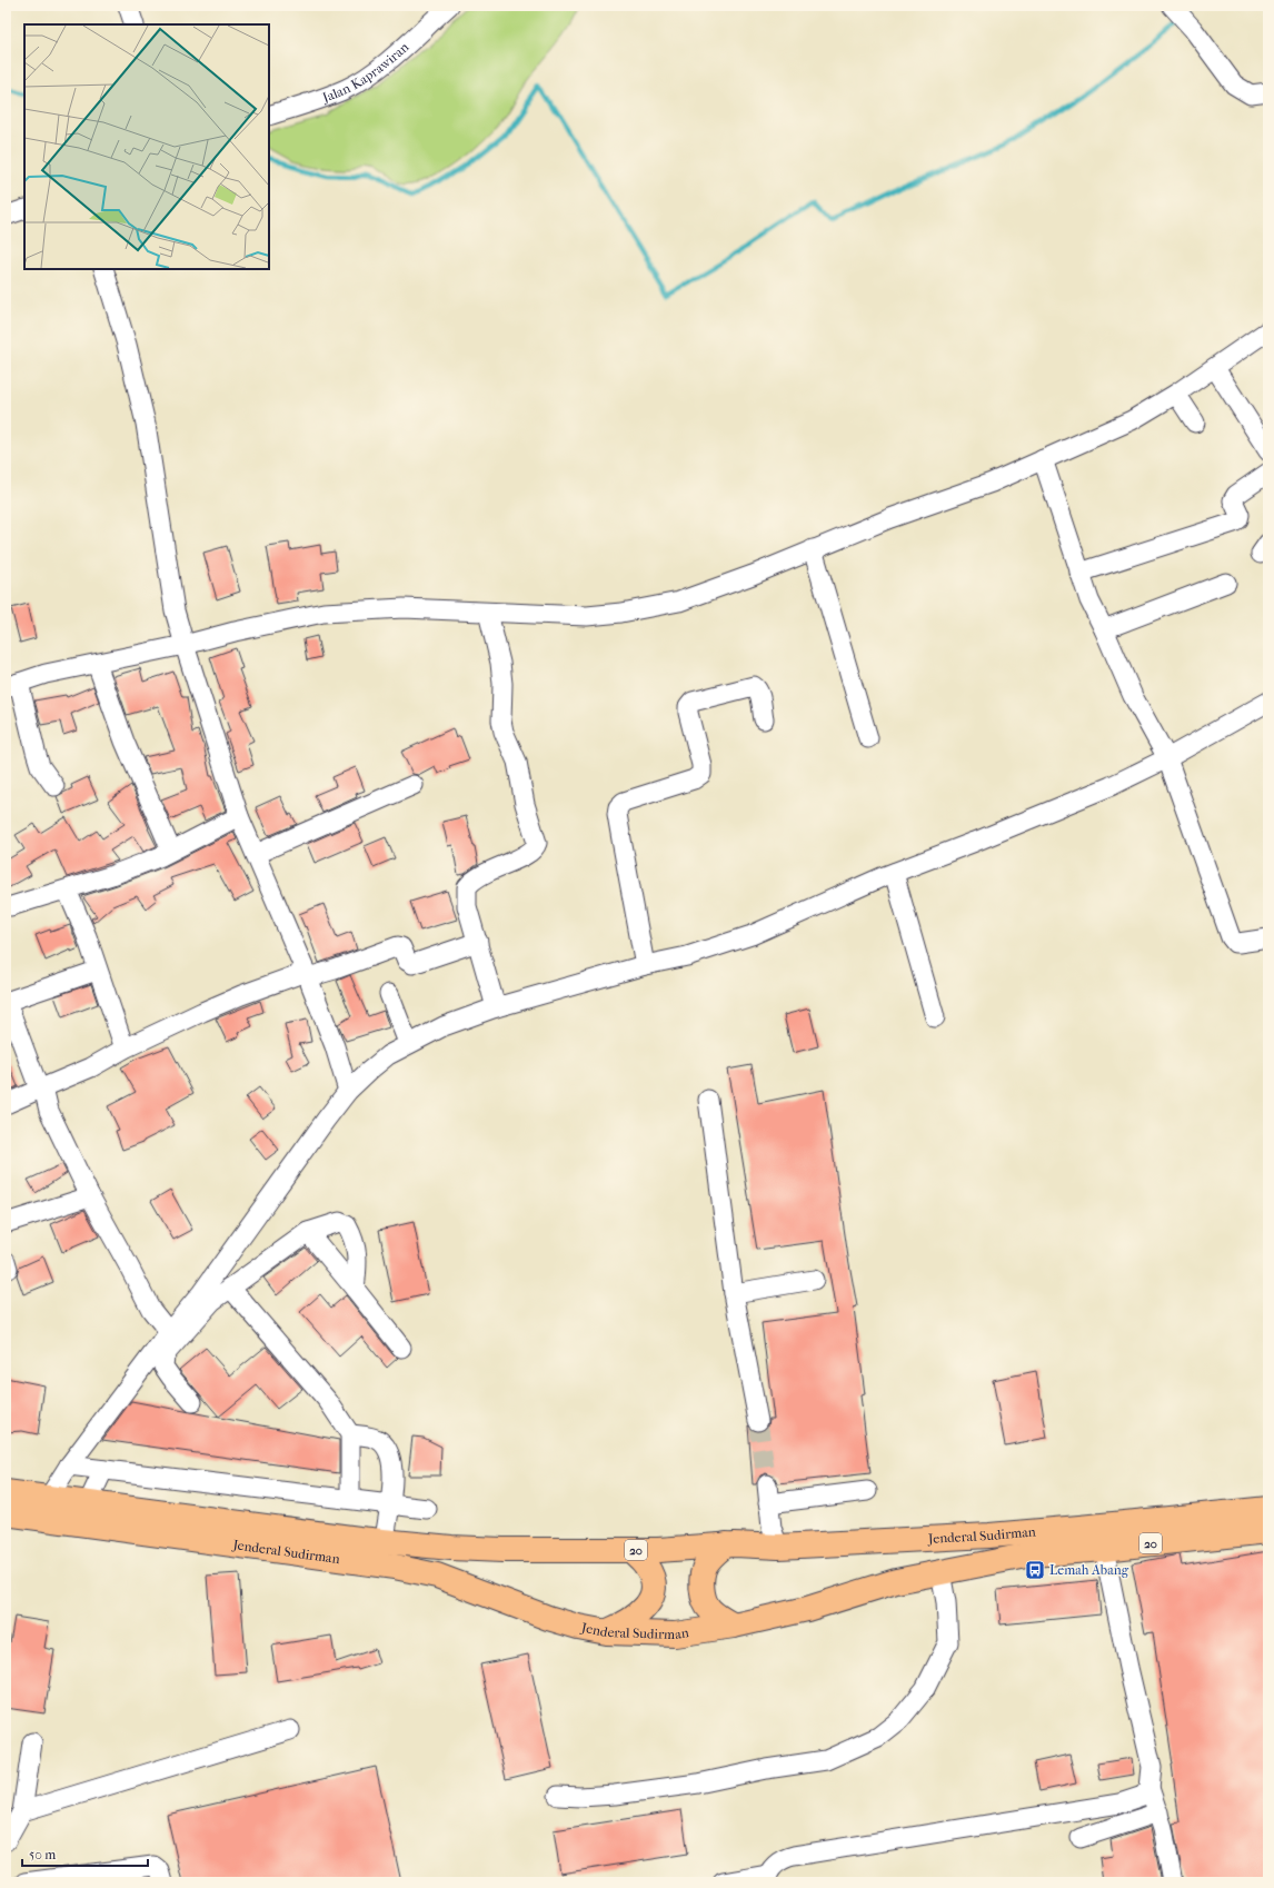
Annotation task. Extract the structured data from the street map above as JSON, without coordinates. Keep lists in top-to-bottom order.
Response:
{
  "streets": {
    "highway": ["Jenderal Sudirman", "20"],
    "street": ["Jalan Kaprawiran"]
  },
  "places": {
    "bus stop": ["Lemah Abang"]
  },
  "scale_bar": "50 m"
}
